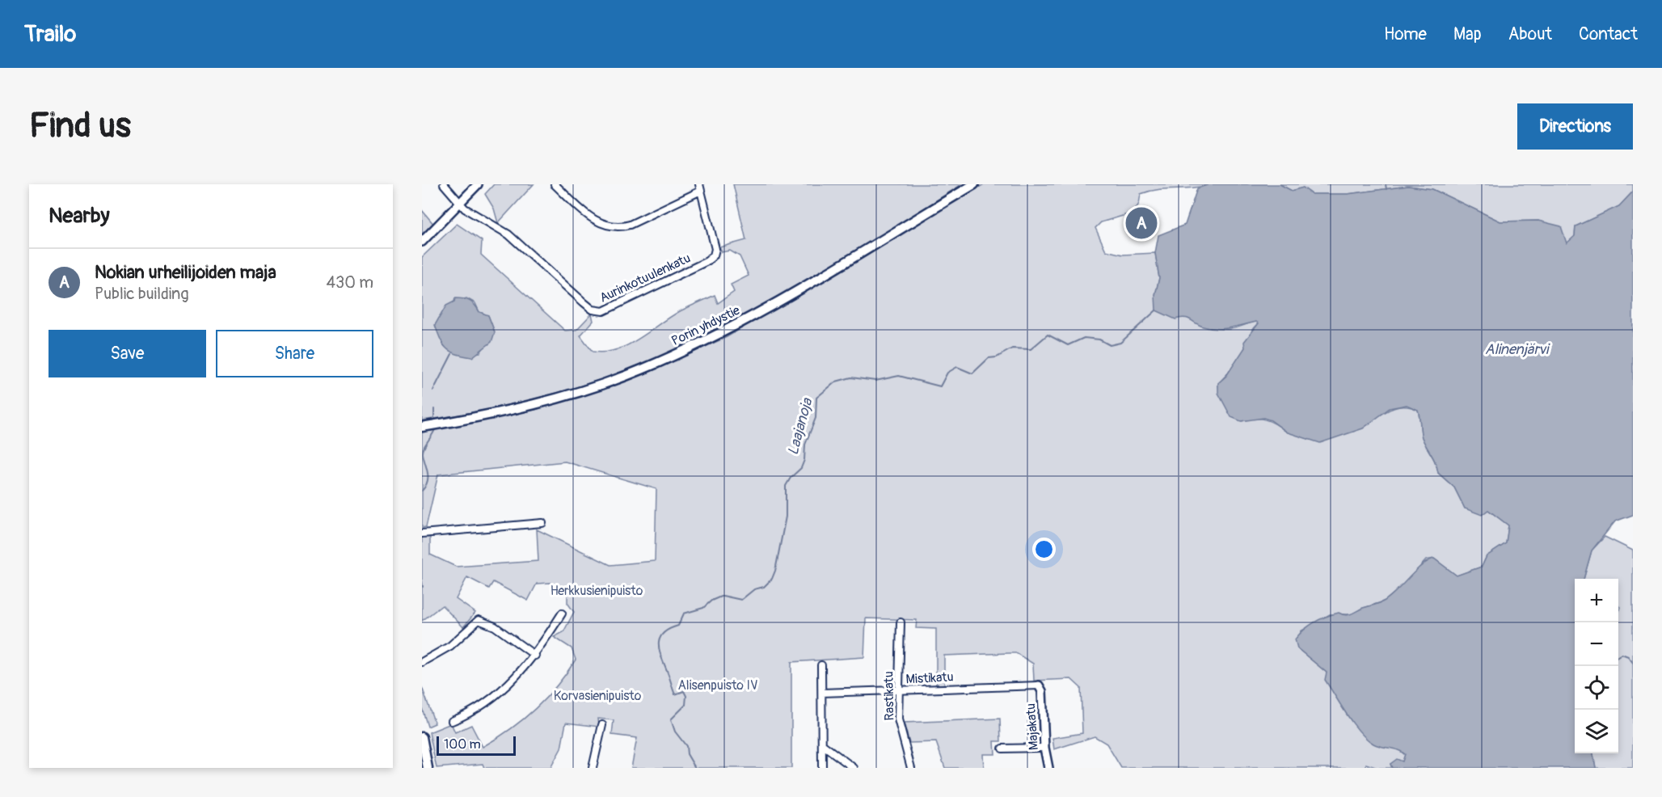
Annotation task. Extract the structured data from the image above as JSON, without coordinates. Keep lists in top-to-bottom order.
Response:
{
  "streets": {
    "main road": ["Porin yhdystie"],
    "street": [
      "Aurinkotuulenkatu",
      "Mistikatu",
      "Rastikatu",
      "Majakatu"
    ]
  },
  "crossings": [
    ["Mistikatu", "Rastikatu"],
    ["Mistikatu", "Majakatu"]
  ],
  "water": ["Alinenjärvi", "Laajanoja"],
  "parks": ["Herkkusienipuisto", "Alisenpuisto IV", "Korvasienipuisto"],
  "scale_bar": "100 m",
  "page": {
    "header": "Trailo",
    "nav": [
      "Home",
      "Map",
      "About",
      "Contact"
    ],
    "buttons": [
      "Directions",
      ["Save", "Share"]
    ],
    "title": "Find us",
    "heading": "Nearby",
    "pins": "A",
    "list": [
      {
        "mark": "A",
        "name": "Nokian urheilijoiden maja",
        "note": "Public building",
        "value": "430 m"
      }
    ],
    "map_buttons": ["+", "−"],
    "scale": "100 m"
  }
}
